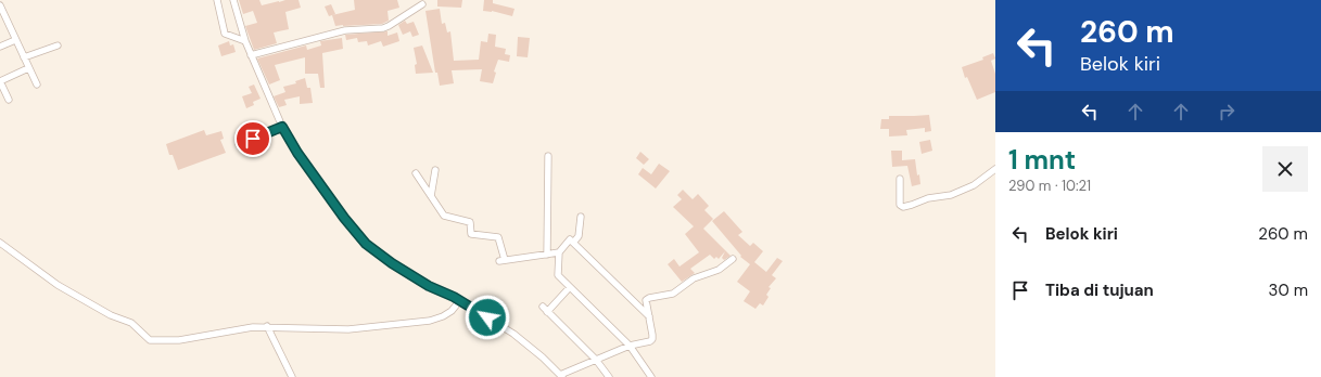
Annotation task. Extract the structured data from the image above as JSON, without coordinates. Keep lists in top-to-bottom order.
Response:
{
  "page": {
    "turn": ["260 m", "Belok kiri"],
    "heading": ["1 mnt", "290 m · 10:21"],
    "list": [
      {
        "name": "Belok kiri",
        "value": "260 m"
      },
      {
        "name": "Tiba di tujuan",
        "value": "30 m"
      }
    ]
  }
}
